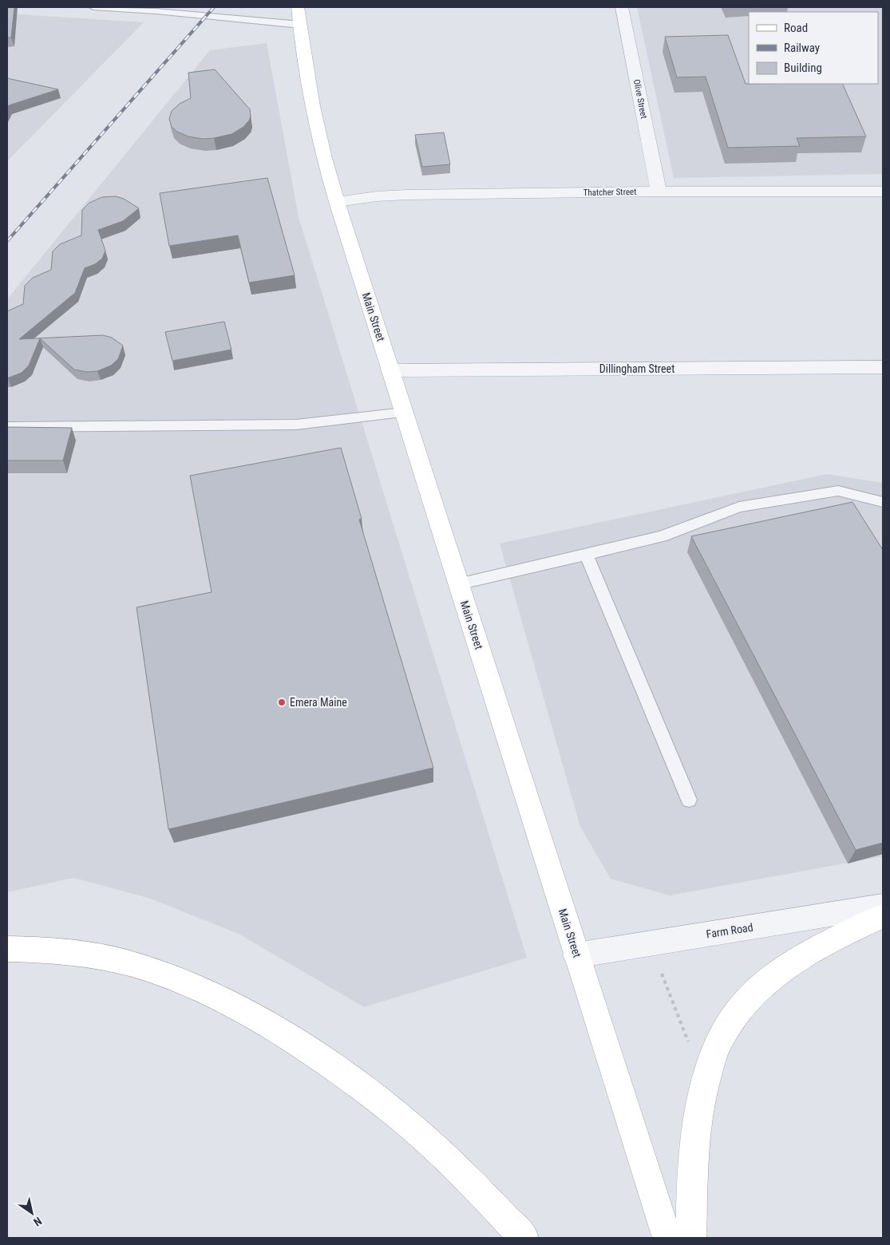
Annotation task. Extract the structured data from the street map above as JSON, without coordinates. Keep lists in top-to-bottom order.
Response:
{
  "streets": {
    "main road": ["Main Street"],
    "street": [
      "Olive Street",
      "Thatcher Street",
      "Dillingham Street",
      "Farm Road"
    ]
  },
  "crossings": [
    ["Olive Street", "Thatcher Street"],
    ["Thatcher Street", "Main Street"],
    ["Main Street", "Dillingham Street"],
    ["Main Street", "Farm Road"]
  ],
  "places": ["Emera Maine"],
  "legend": ["Road", "Railway", "Building"],
  "north": "bottom right"
}
